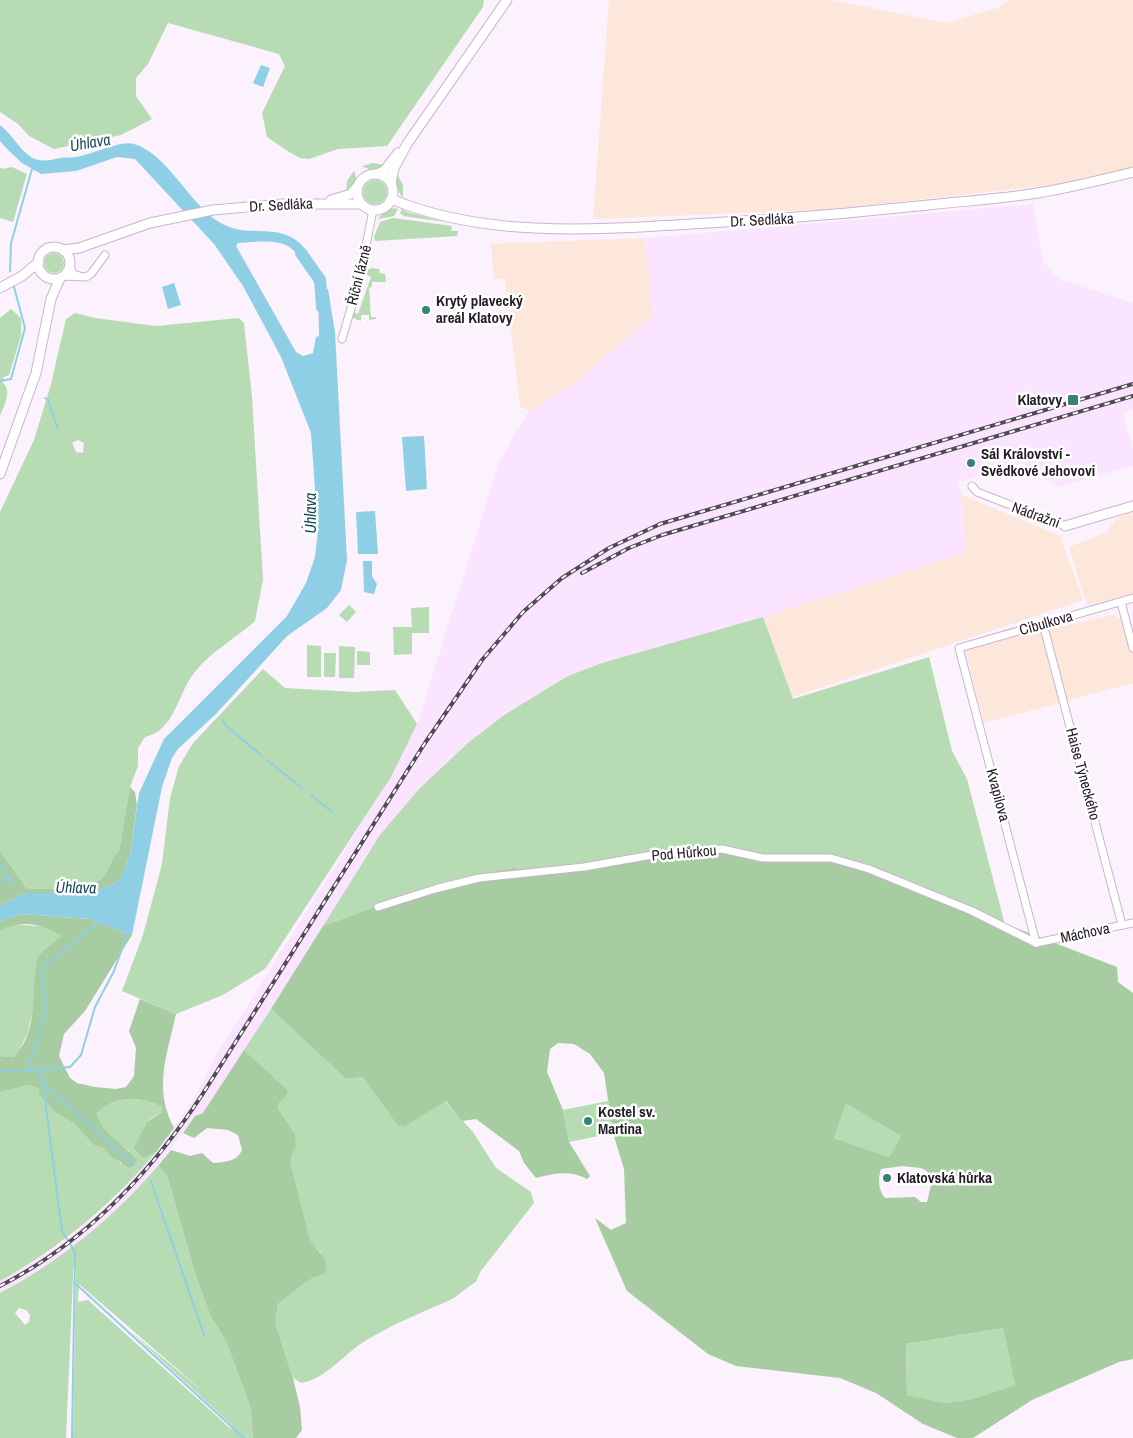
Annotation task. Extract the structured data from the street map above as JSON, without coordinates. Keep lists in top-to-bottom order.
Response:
{
  "streets": {
    "main road": ["Dr. Sedláka", "Nádražní"],
    "street": [
      "Říční lázně",
      "Cibulkova",
      "Haise Týneckého",
      "Kvapilova",
      "Pod Hůrkou",
      "Máchova"
    ]
  },
  "crossings": [
    ["Dr. Sedláka", "Říční lázně"],
    ["Cibulkova", "Haise Týneckého"],
    ["Cibulkova", "Kvapilova"],
    ["Haise Týneckého", "Máchova"],
    ["Kvapilova", "Pod Hůrkou"],
    ["Kvapilova", "Máchova"],
    ["Pod Hůrkou", "Máchova"]
  ],
  "water": ["Úhlava"],
  "places": {
    "other": [
      "Krytý plavecký areál Klatovy",
      "Sál Království - Svědkové Jehovovi",
      "Kostel sv. Martina",
      "Klatovská hůrka"
    ],
    "transit": ["Klatovy"]
  }
}
